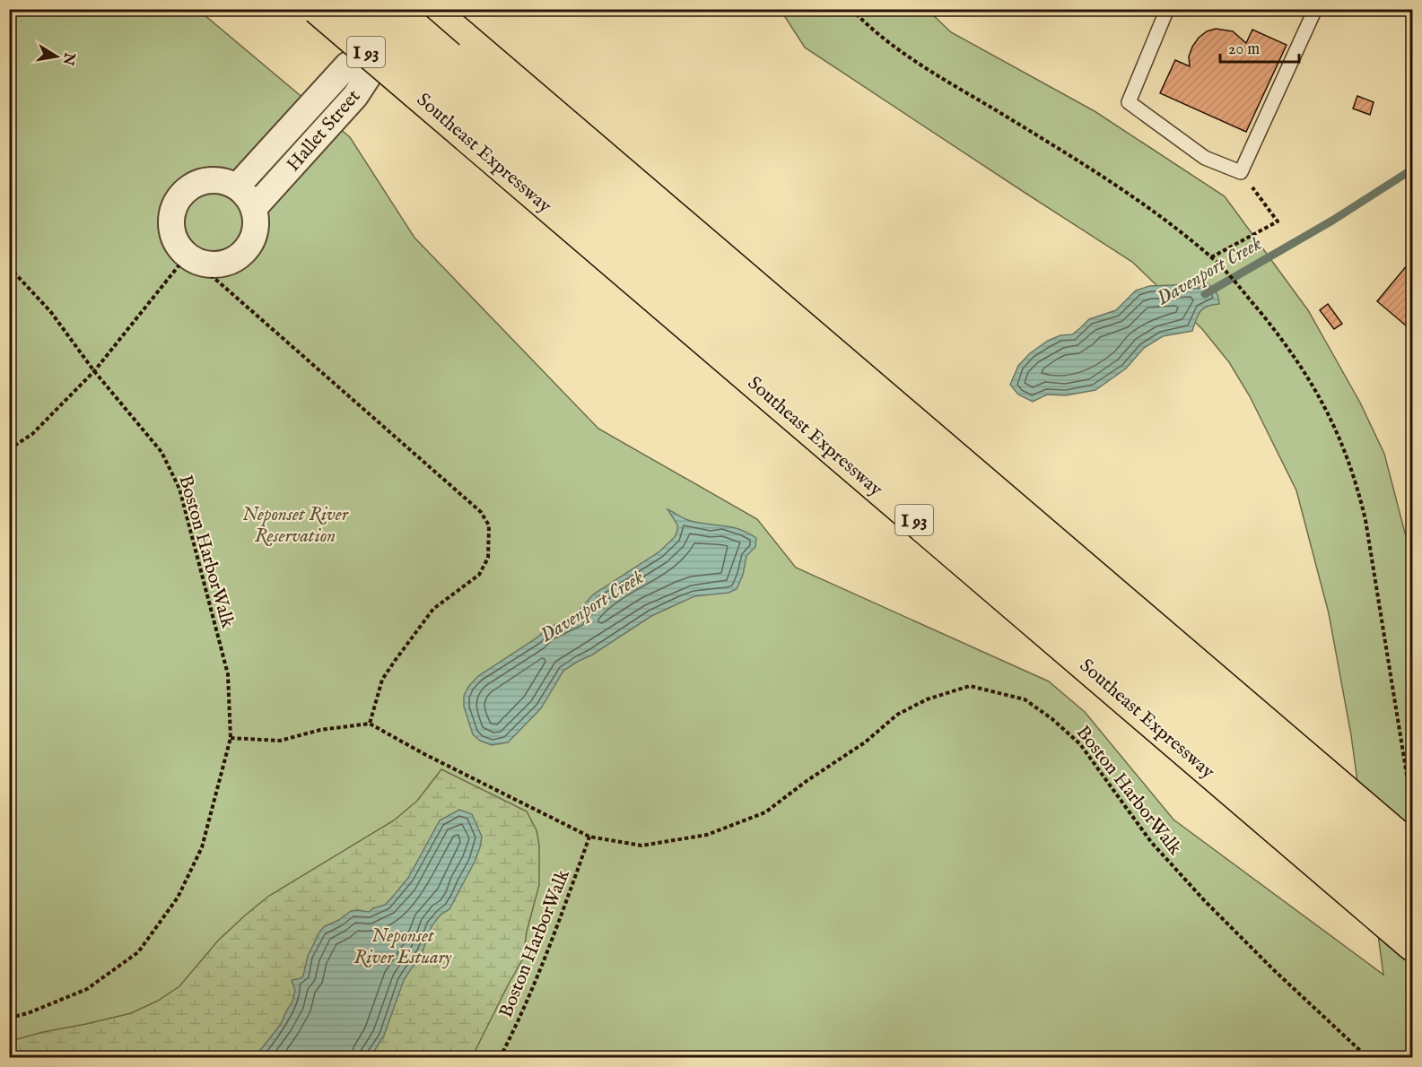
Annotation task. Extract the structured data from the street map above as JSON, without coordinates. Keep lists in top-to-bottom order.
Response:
{
  "streets": {
    "highway": ["I 93", "Southeast Expressway"],
    "street": ["Hallet Street"],
    "path": ["Boston HarborWalk"]
  },
  "crossings": [
    ["I 93", "Southeast Expressway"]
  ],
  "water": ["Davenport Creek"],
  "parks": ["Neponset River Reservation", "Neponset River Estuary"],
  "scale_bar": "20 m",
  "north": "right"
}
